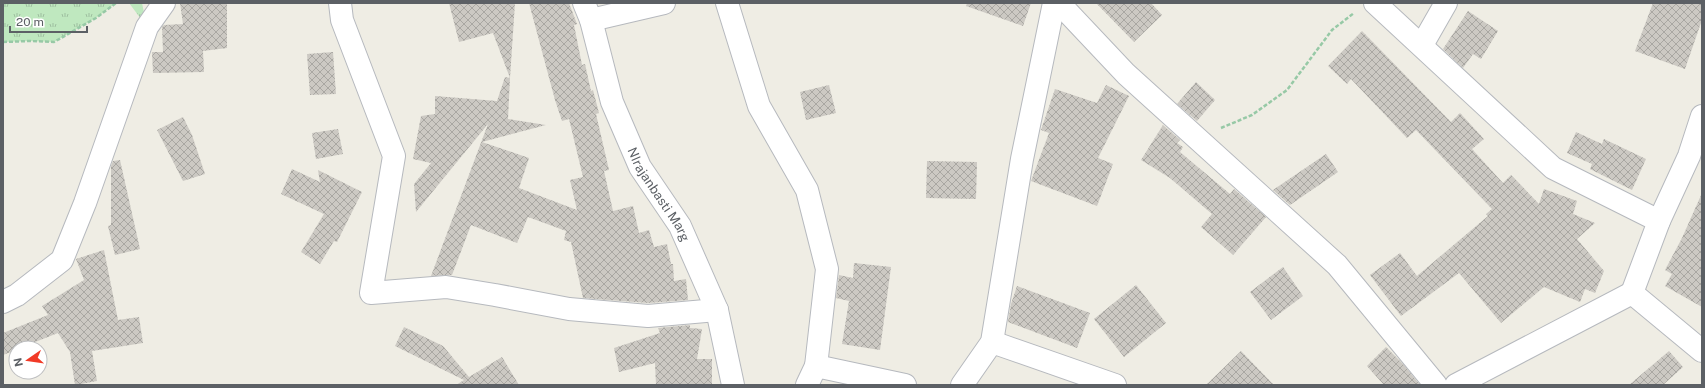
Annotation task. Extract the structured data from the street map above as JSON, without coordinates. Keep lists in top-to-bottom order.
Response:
{
  "streets": {
    "street": ["NIrajanbasti Marg"]
  },
  "scale_bar": "20 m",
  "north": "left"
}
